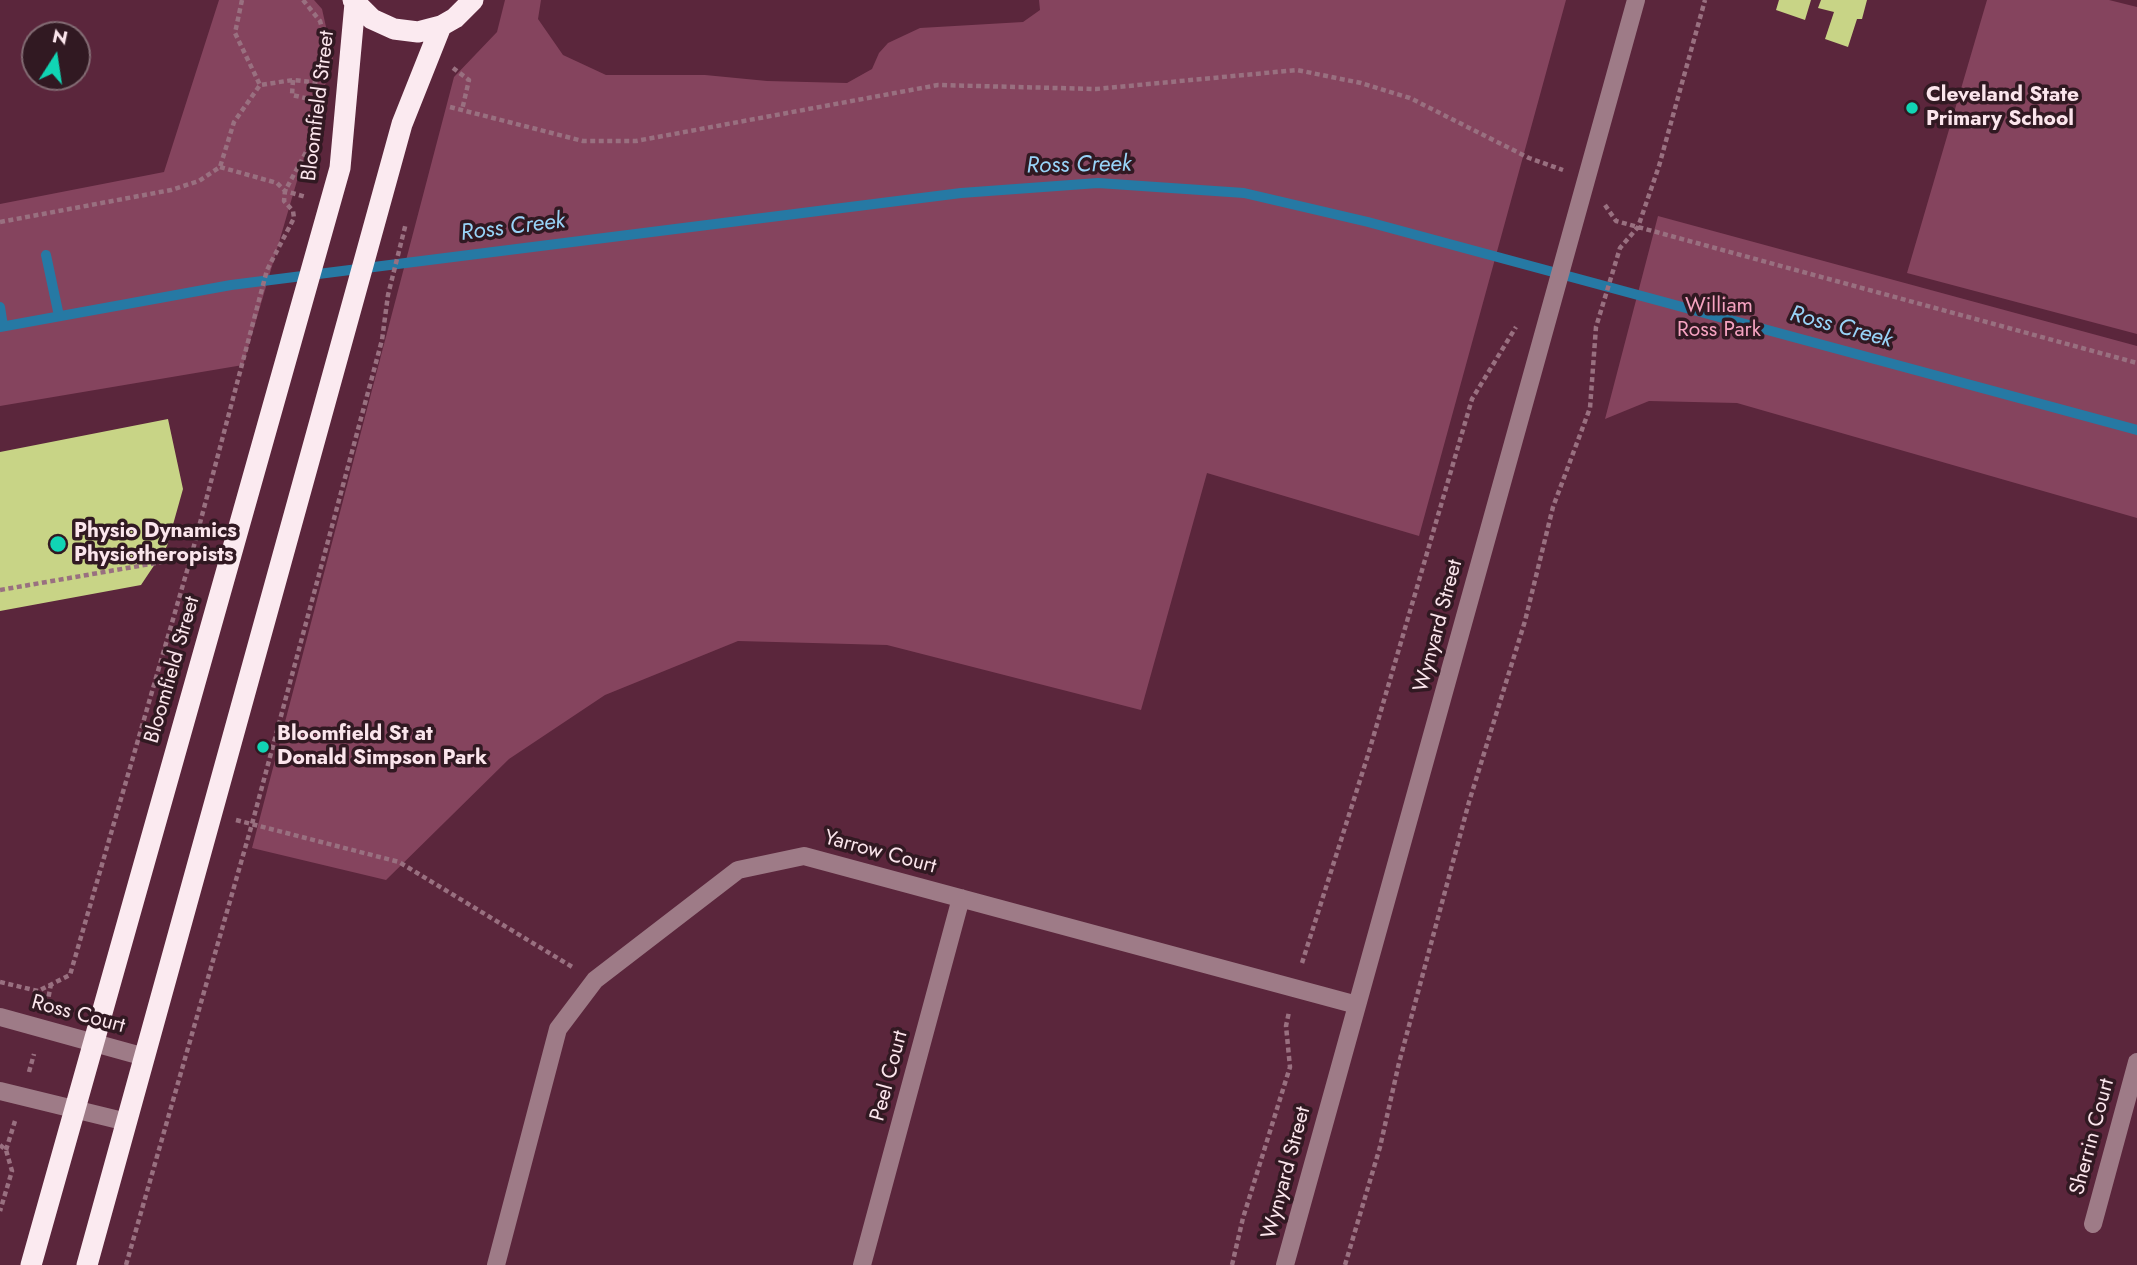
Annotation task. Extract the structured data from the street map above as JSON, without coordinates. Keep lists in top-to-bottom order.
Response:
{
  "streets": {
    "highway": ["Bloomfield Street"],
    "street": [
      "Wynyard Street",
      "Yarrow Court",
      "Ross Court",
      "Peel Court",
      "Sherrin Court"
    ]
  },
  "crossings": [
    ["Bloomfield Street", "Ross Court"],
    ["Wynyard Street", "Yarrow Court"],
    ["Yarrow Court", "Peel Court"]
  ],
  "water": ["Ross Creek"],
  "parks": ["William Ross Park"],
  "places": ["Cleveland State Primary School", "Physio Dynamics Physiotheropists", "Bloomfield St at Donald Simpson Park"],
  "north": "top"
}
